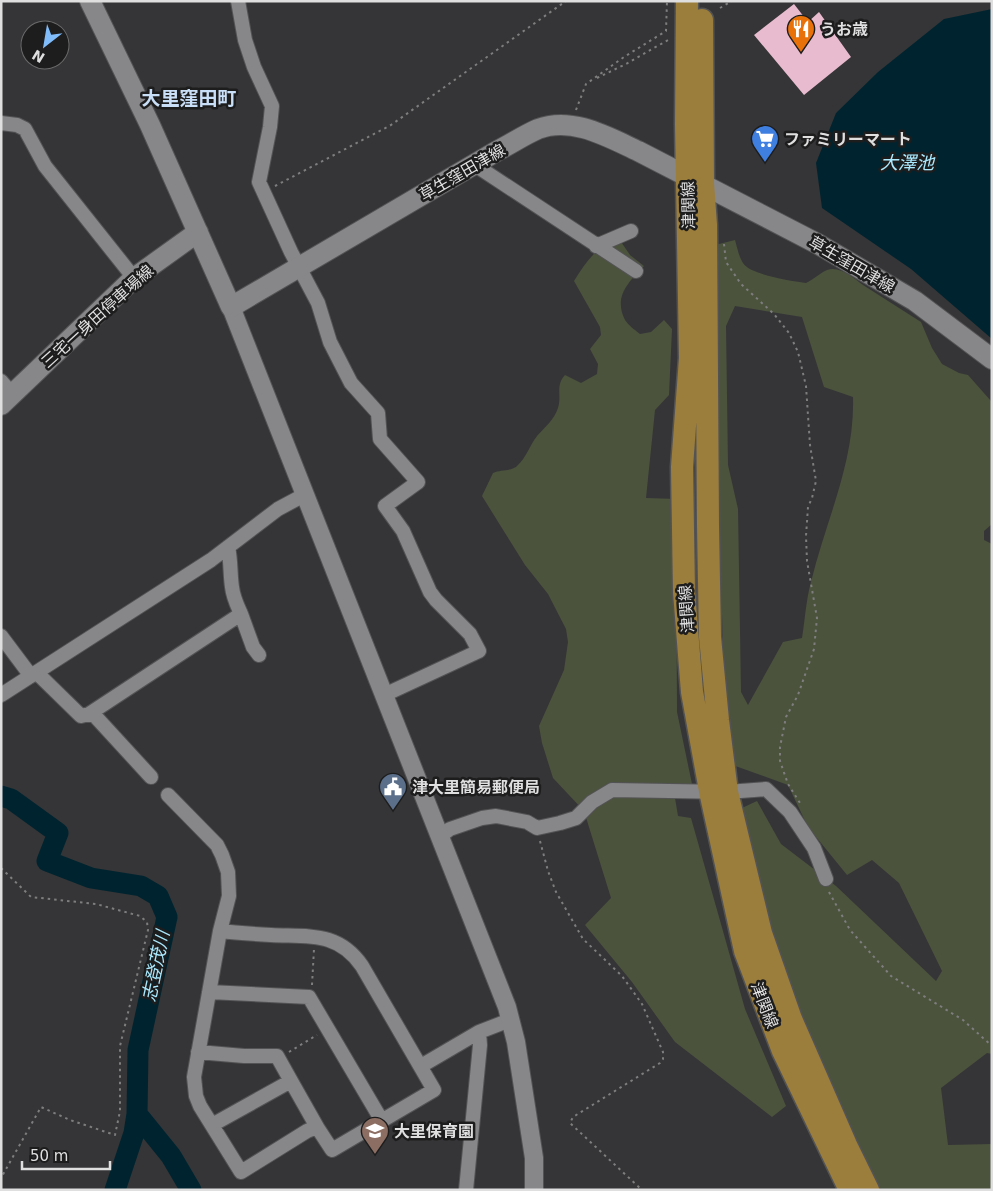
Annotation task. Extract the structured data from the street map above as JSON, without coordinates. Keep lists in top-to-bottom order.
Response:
{
  "streets": {
    "main road": ["草生窪田津線", "津関線", "三宅一身田停車場線"]
  },
  "crossings": [
    ["草生窪田津線", "津関線"]
  ],
  "districts": ["大里窪田町"],
  "water": ["大澤池", "志登茂川"],
  "places": {
    "restaurant": ["うお歳"],
    "supermarket": ["ファミリーマート"],
    "public building": ["津大里簡易郵便局"],
    "school or university": ["大里保育園"]
  },
  "scale_bar": "50 m",
  "north": "bottom left"
}
